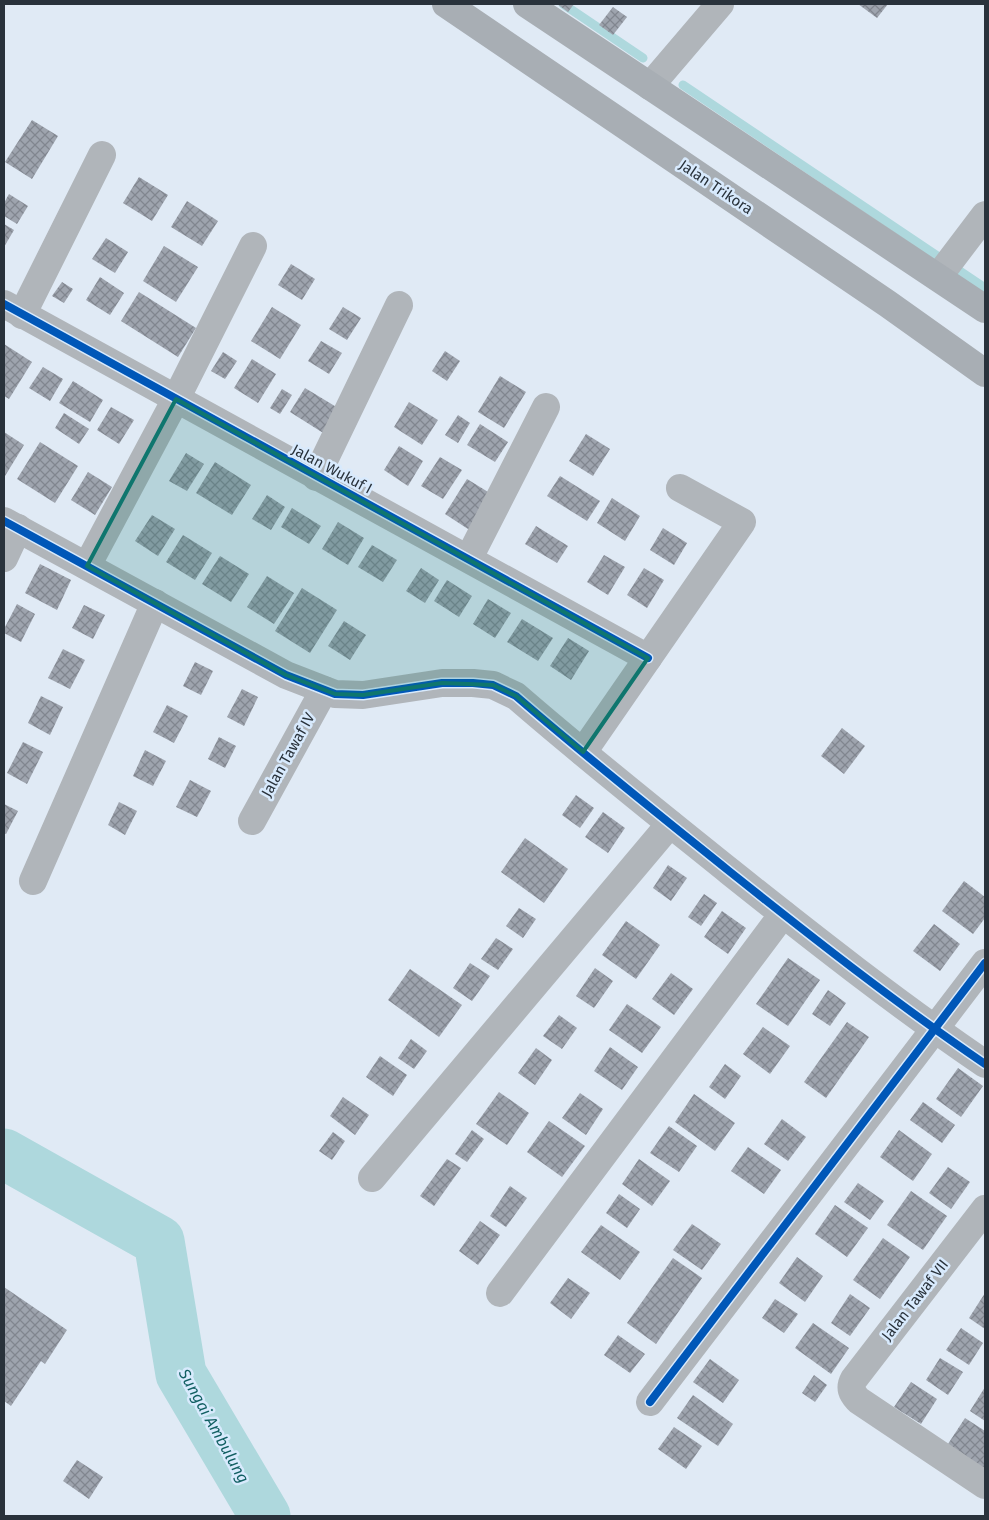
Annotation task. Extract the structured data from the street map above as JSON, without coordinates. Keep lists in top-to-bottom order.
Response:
{
  "streets": {
    "main road": ["Jalan Trikora"],
    "street": ["Jalan Wukuf I", "Jalan Tawaf IV", "Jalan Tawaf VII"]
  },
  "water": ["Sungai Ambulung"]
}
